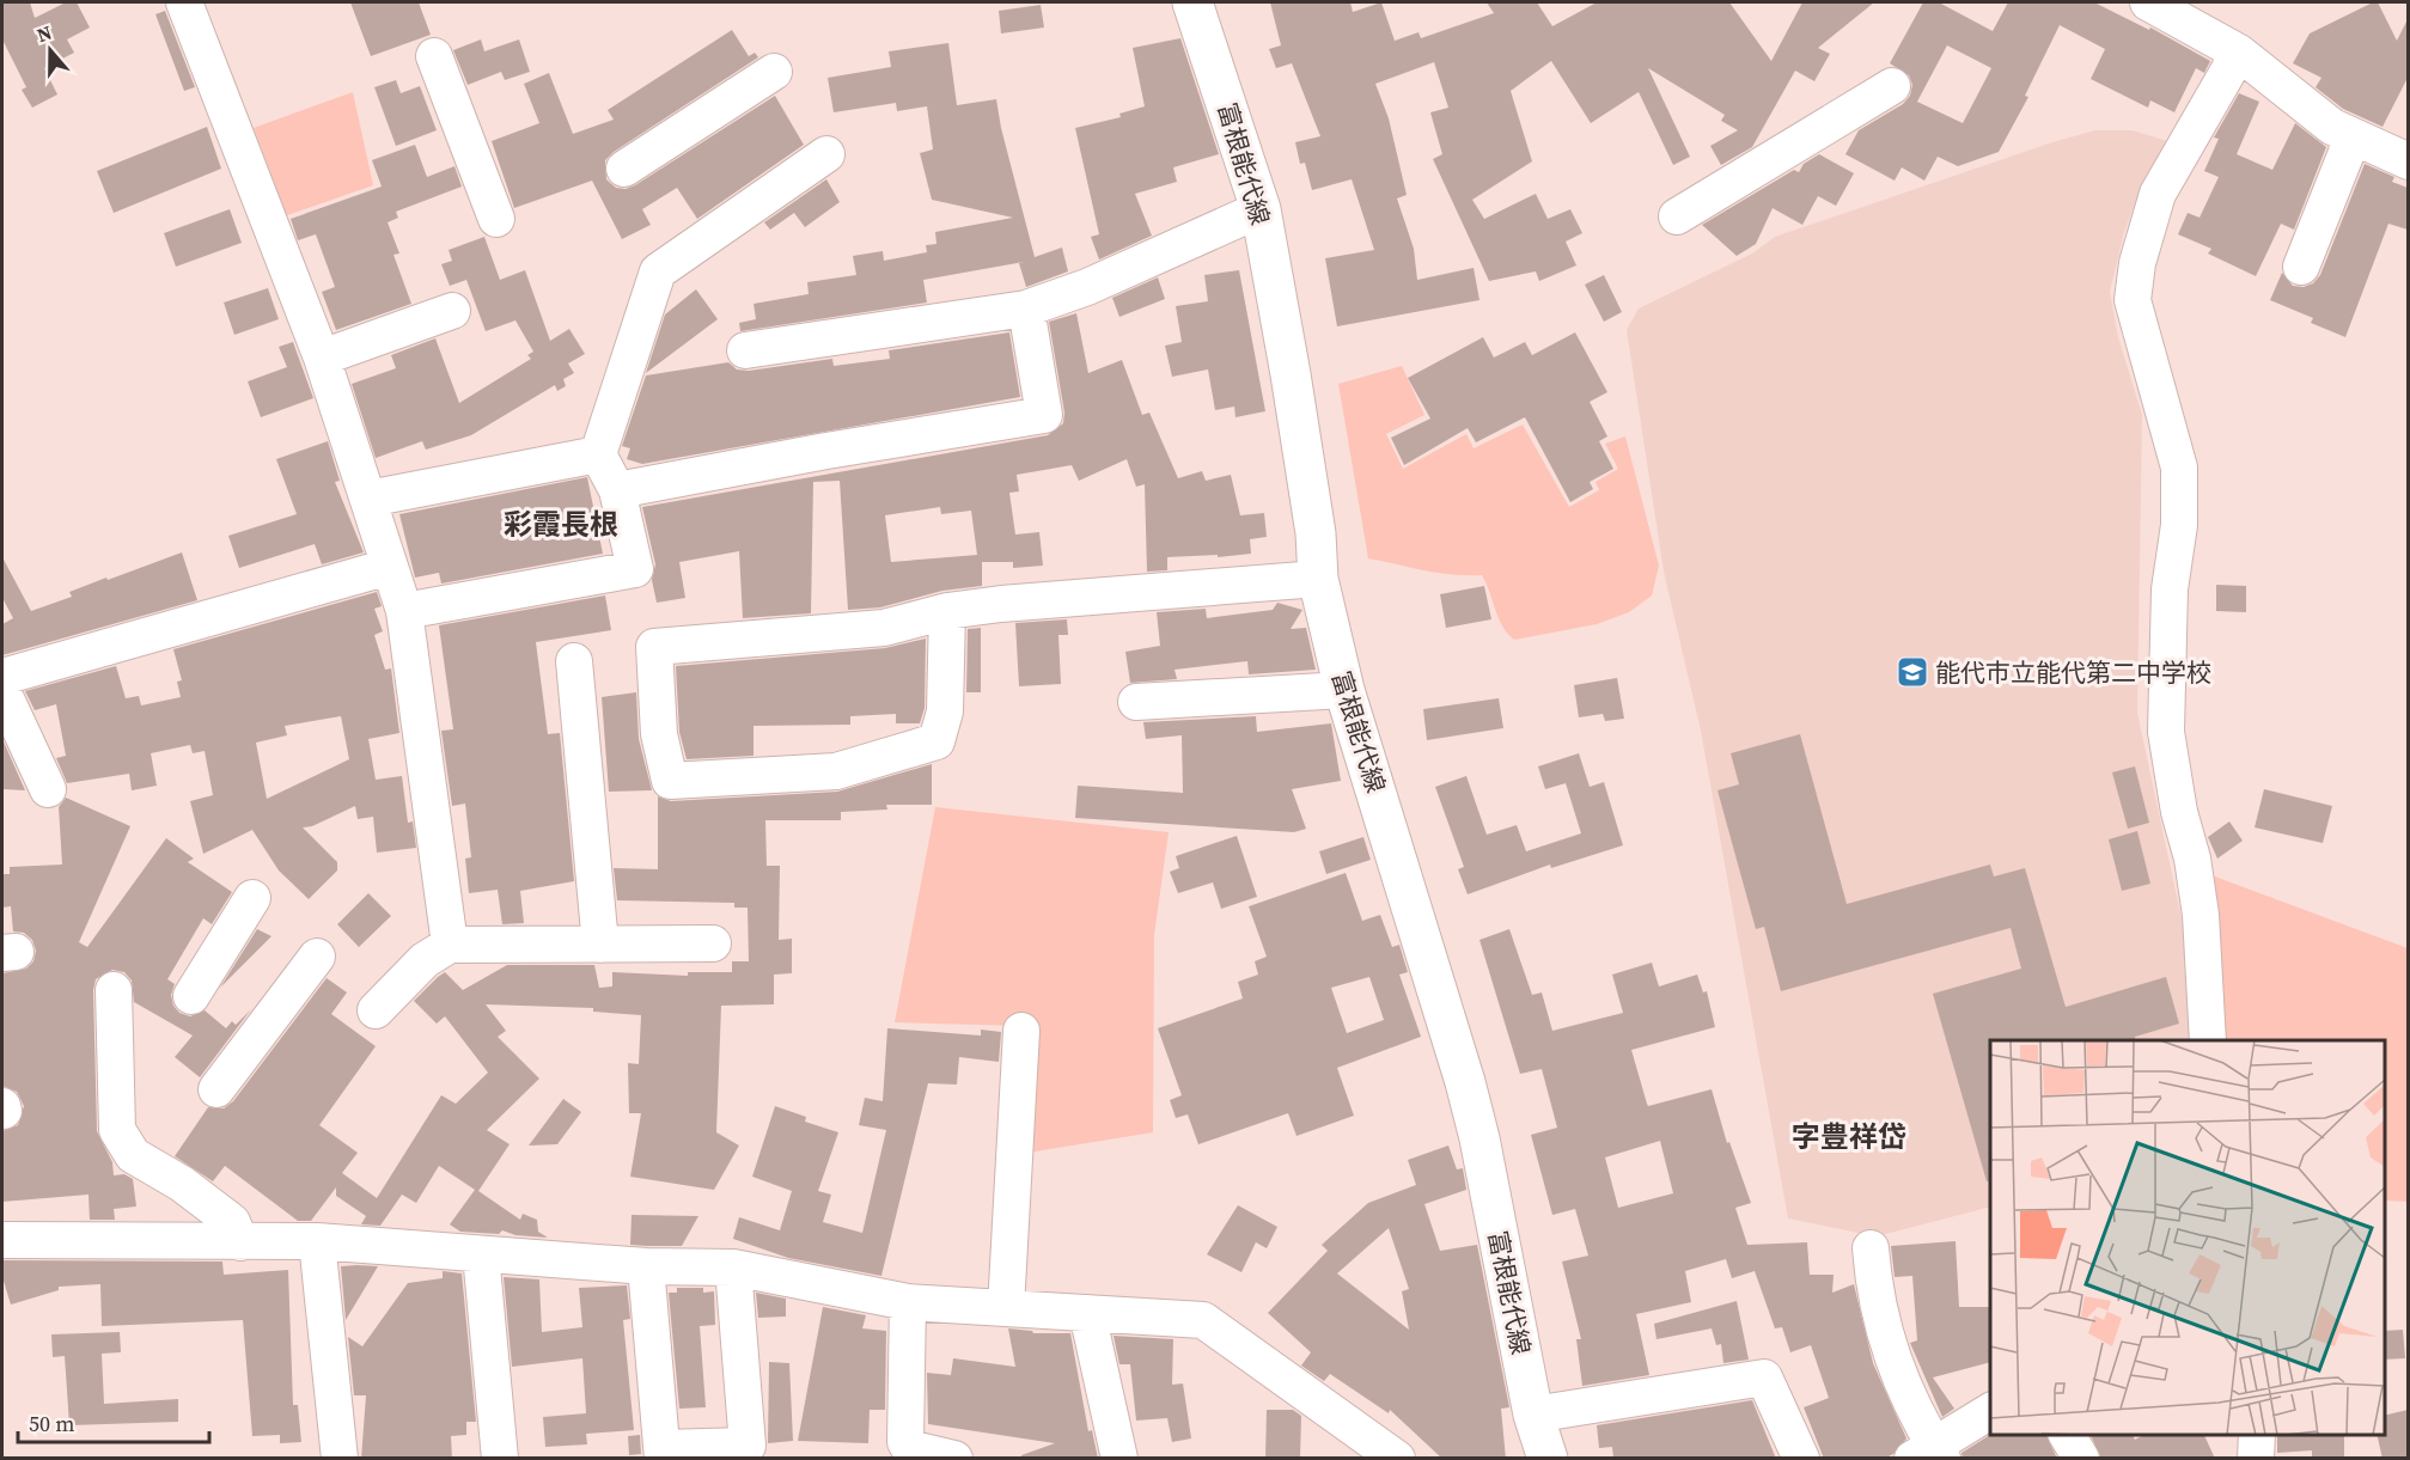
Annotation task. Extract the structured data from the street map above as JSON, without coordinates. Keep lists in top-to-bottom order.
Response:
{
  "streets": {
    "main road": ["富根能代線"]
  },
  "districts": ["彩霞長根", "字豊祥岱"],
  "places": {
    "school or university": ["能代市立能代第二中学校"]
  },
  "scale_bar": "50 m",
  "north": "top"
}
